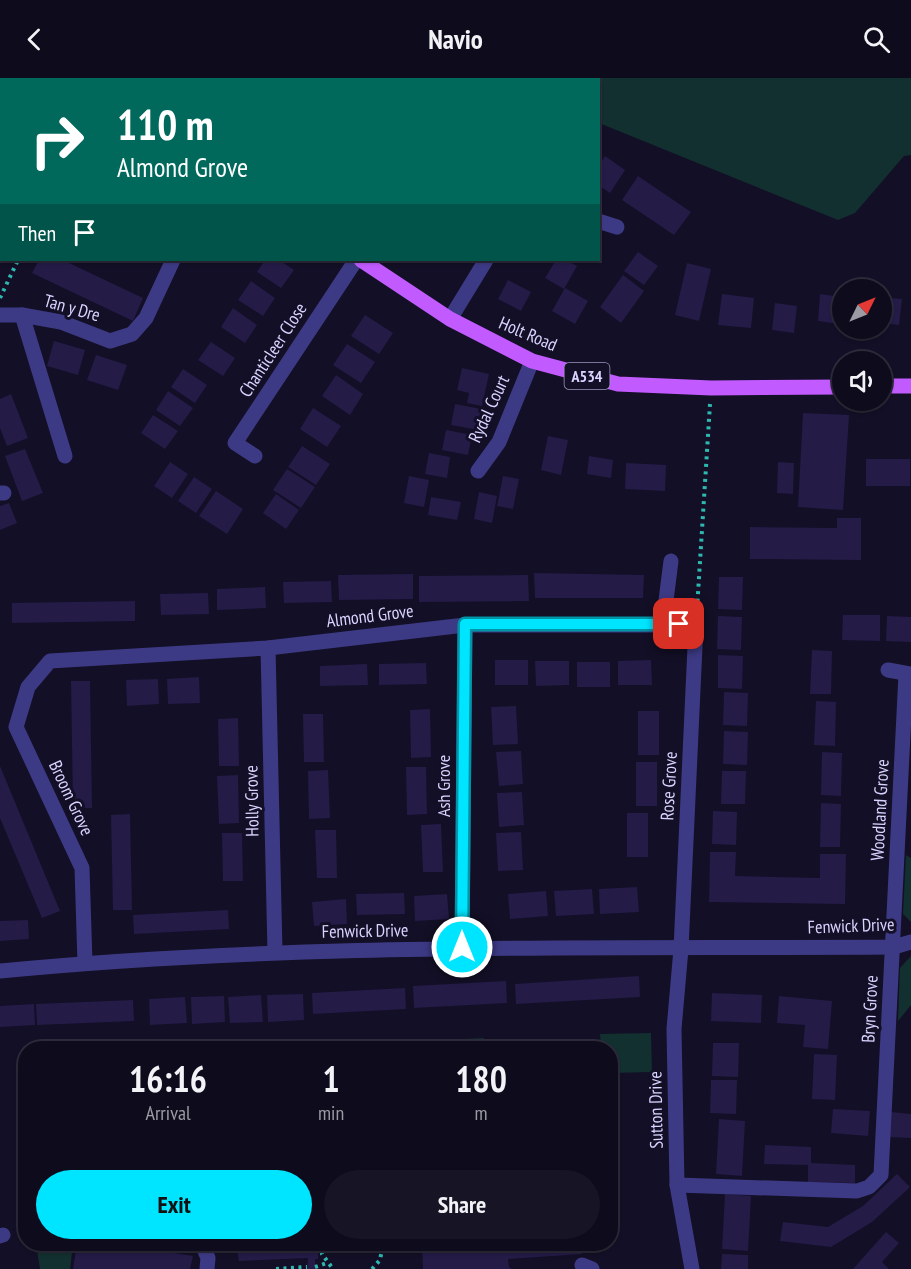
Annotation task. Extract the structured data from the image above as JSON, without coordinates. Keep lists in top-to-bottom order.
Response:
{
  "streets": {
    "main road": ["Holt Road", "A534"],
    "street": [
      "Tan y Dre",
      "Chanticleer Close",
      "Rydal Court",
      "Almond Grove",
      "Ash Grove",
      "Rose Grove",
      "Broom Grove",
      "Holly Grove",
      "Woodland Grove",
      "Fenwick Drive",
      "Bryn Grove",
      "Sutton Drive"
    ]
  },
  "crossings": [
    ["Holt Road", "Rydal Court"],
    ["Almond Grove", "Ash Grove"],
    ["Almond Grove", "Rose Grove"],
    ["Almond Grove", "Broom Grove"],
    ["Almond Grove", "Holly Grove"],
    ["Ash Grove", "Fenwick Drive"],
    ["Rose Grove", "Fenwick Drive"],
    ["Rose Grove", "Sutton Drive"],
    ["Broom Grove", "Fenwick Drive"],
    ["Holly Grove", "Fenwick Drive"],
    ["Woodland Grove", "Fenwick Drive"],
    ["Woodland Grove", "Bryn Grove"],
    ["Fenwick Drive", "Bryn Grove"],
    ["Fenwick Drive", "Sutton Drive"],
    ["Bryn Grove", "Sutton Drive"]
  ],
  "north": "top right",
  "page": {
    "header": "Navio",
    "turn": ["110 m", "Almond Grove"],
    "then": "Then",
    "eta": [
      "16:16",
      "Arrival",
      "1",
      "min",
      "180",
      "m"
    ],
    "buttons": ["Exit", "Share"]
  }
}
